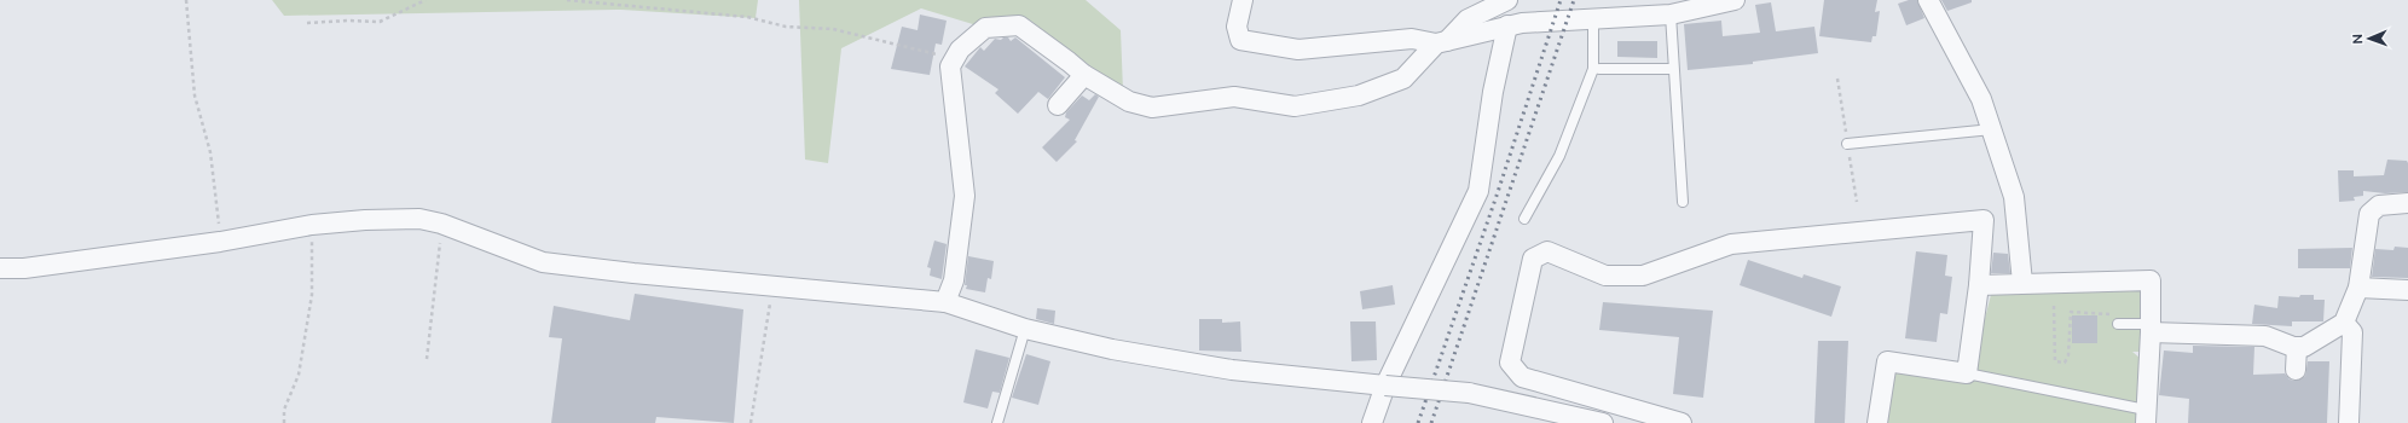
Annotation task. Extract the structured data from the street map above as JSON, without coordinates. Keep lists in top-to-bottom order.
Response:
{
  "north": "left"
}
